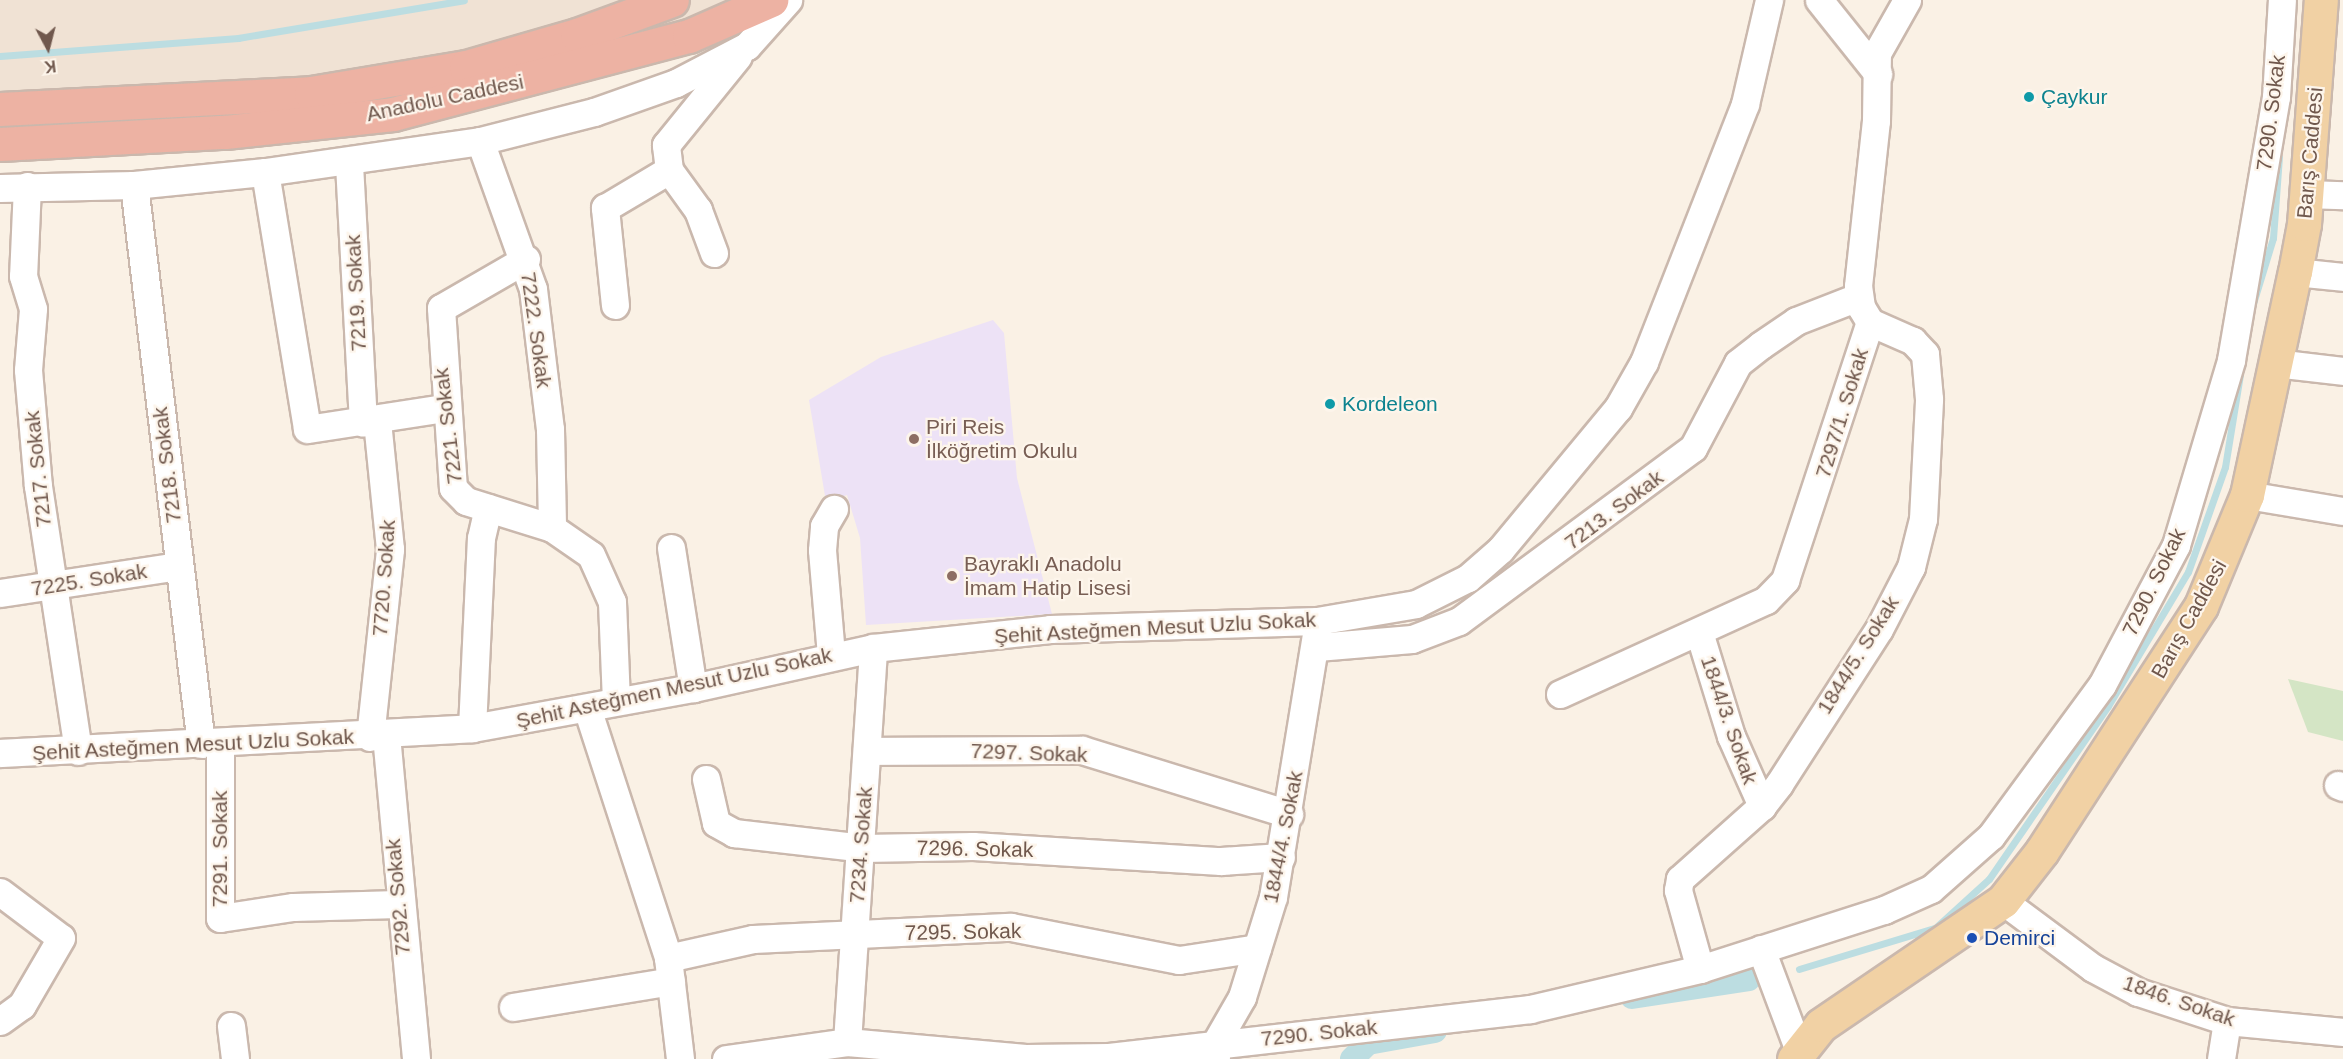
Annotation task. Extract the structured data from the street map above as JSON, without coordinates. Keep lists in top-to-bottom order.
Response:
{
  "streets": {
    "highway": ["Anadolu Caddesi"],
    "main road": ["Barış Caddesi"],
    "street": [
      "7290. Sokak",
      "7219. Sokak",
      "7222. Sokak",
      "7297/1. Sokak",
      "7221. Sokak",
      "7218. Sokak",
      "7217. Sokak",
      "7213. Sokak",
      "7720. Sokak",
      "7225. Sokak",
      "Şehit Asteğmen Mesut Uzlu Sokak",
      "1844/5. Sokak",
      "1844/3. Sokak",
      "7297. Sokak",
      "1844/4. Sokak",
      "7234. Sokak",
      "7291. Sokak",
      "7296. Sokak",
      "7292. Sokak",
      "7295. Sokak",
      "1846. Sokak"
    ]
  },
  "crossings": [
    ["7290. Sokak", "1844/5. Sokak"],
    ["7290. Sokak", "1844/4. Sokak"],
    ["7290. Sokak", "7234. Sokak"],
    ["Barış Caddesi", "1846. Sokak"],
    ["7219. Sokak", "7720. Sokak"],
    ["7222. Sokak", "7221. Sokak"],
    ["7297/1. Sokak", "7213. Sokak"],
    ["7297/1. Sokak", "1844/5. Sokak"],
    ["7297/1. Sokak", "1844/3. Sokak"],
    ["7221. Sokak", "Şehit Asteğmen Mesut Uzlu Sokak"],
    ["7218. Sokak", "7225. Sokak"],
    ["7218. Sokak", "Şehit Asteğmen Mesut Uzlu Sokak"],
    ["7218. Sokak", "7291. Sokak"],
    ["7217. Sokak", "7225. Sokak"],
    ["7217. Sokak", "Şehit Asteğmen Mesut Uzlu Sokak"],
    ["7213. Sokak", "Şehit Asteğmen Mesut Uzlu Sokak"],
    ["7213. Sokak", "1844/4. Sokak"],
    ["7720. Sokak", "Şehit Asteğmen Mesut Uzlu Sokak"],
    ["7720. Sokak", "7292. Sokak"],
    ["Şehit Asteğmen Mesut Uzlu Sokak", "1844/4. Sokak"],
    ["Şehit Asteğmen Mesut Uzlu Sokak", "7234. Sokak"],
    ["Şehit Asteğmen Mesut Uzlu Sokak", "7291. Sokak"],
    ["Şehit Asteğmen Mesut Uzlu Sokak", "7292. Sokak"],
    ["1844/5. Sokak", "1844/3. Sokak"],
    ["7297. Sokak", "1844/4. Sokak"],
    ["7297. Sokak", "7234. Sokak"],
    ["1844/4. Sokak", "7296. Sokak"],
    ["1844/4. Sokak", "7295. Sokak"],
    ["7234. Sokak", "7296. Sokak"],
    ["7234. Sokak", "7295. Sokak"],
    ["7291. Sokak", "7292. Sokak"]
  ],
  "places": [
    "Çaykur",
    "Kordeleon",
    "Piri Reis İlköğretim Okulu",
    "Bayraklı Anadolu İmam Hatip Lisesi",
    "Demirci"
  ],
  "north": "bottom"
}
